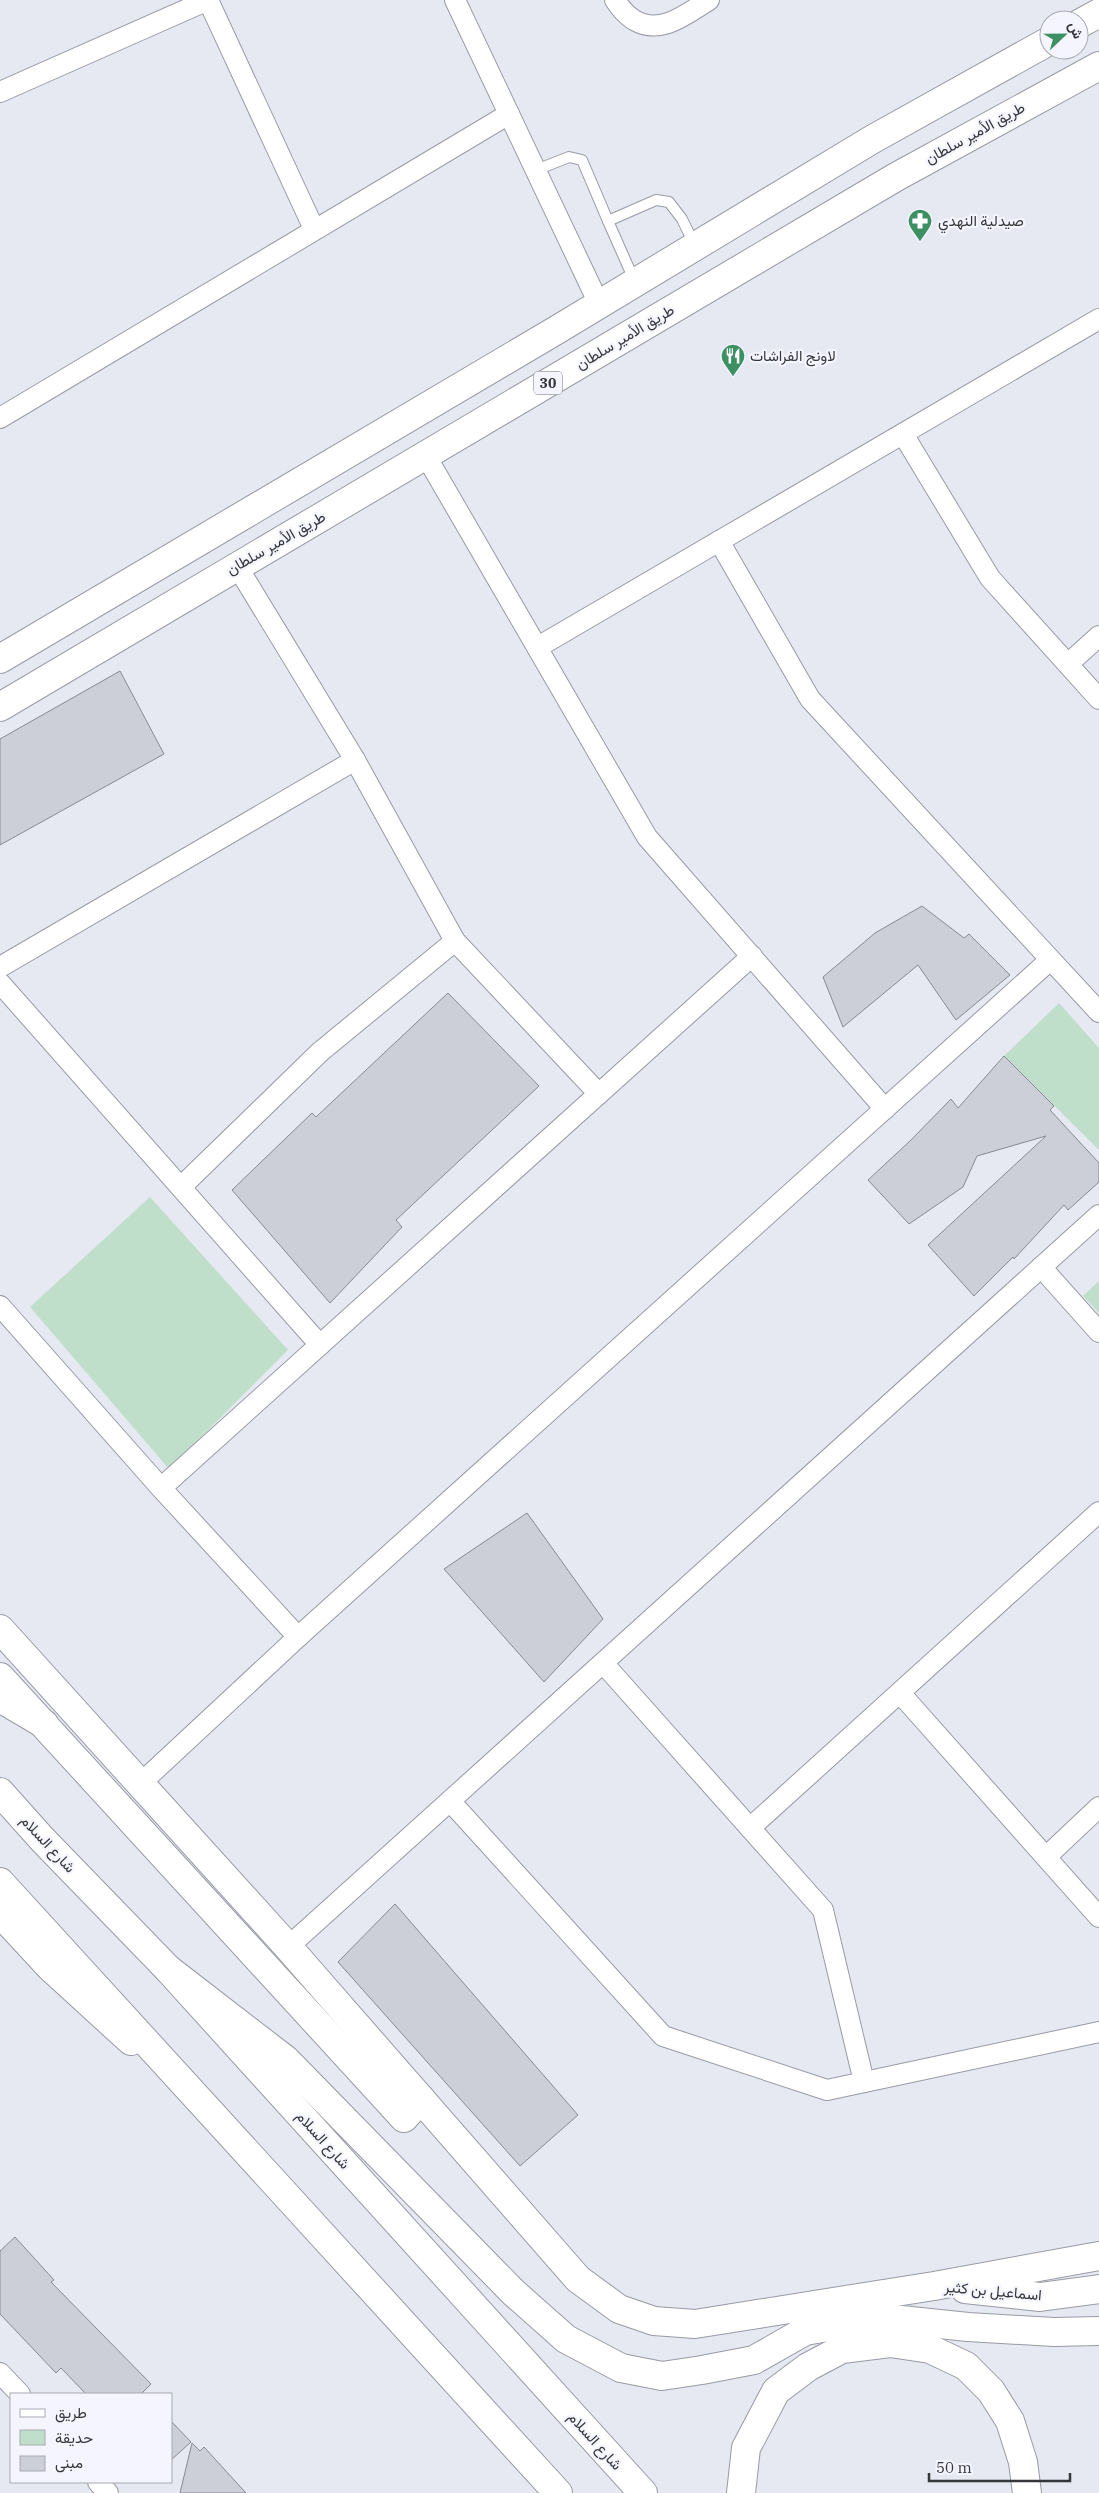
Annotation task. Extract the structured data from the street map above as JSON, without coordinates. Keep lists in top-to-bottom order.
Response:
{
  "streets": {
    "main road": [
      "طريق الأمير سلطان",
      "30",
      "شارع السلام",
      "اسماعيل بن كثير"
    ]
  },
  "places": {
    "pharmacy": ["صيدلية النهدي"],
    "restaurant": ["لاونج الفراشات"]
  },
  "legend": ["طريق", "حديقة", "مبنى"],
  "scale_bar": "50 m",
  "north": "right"
}
